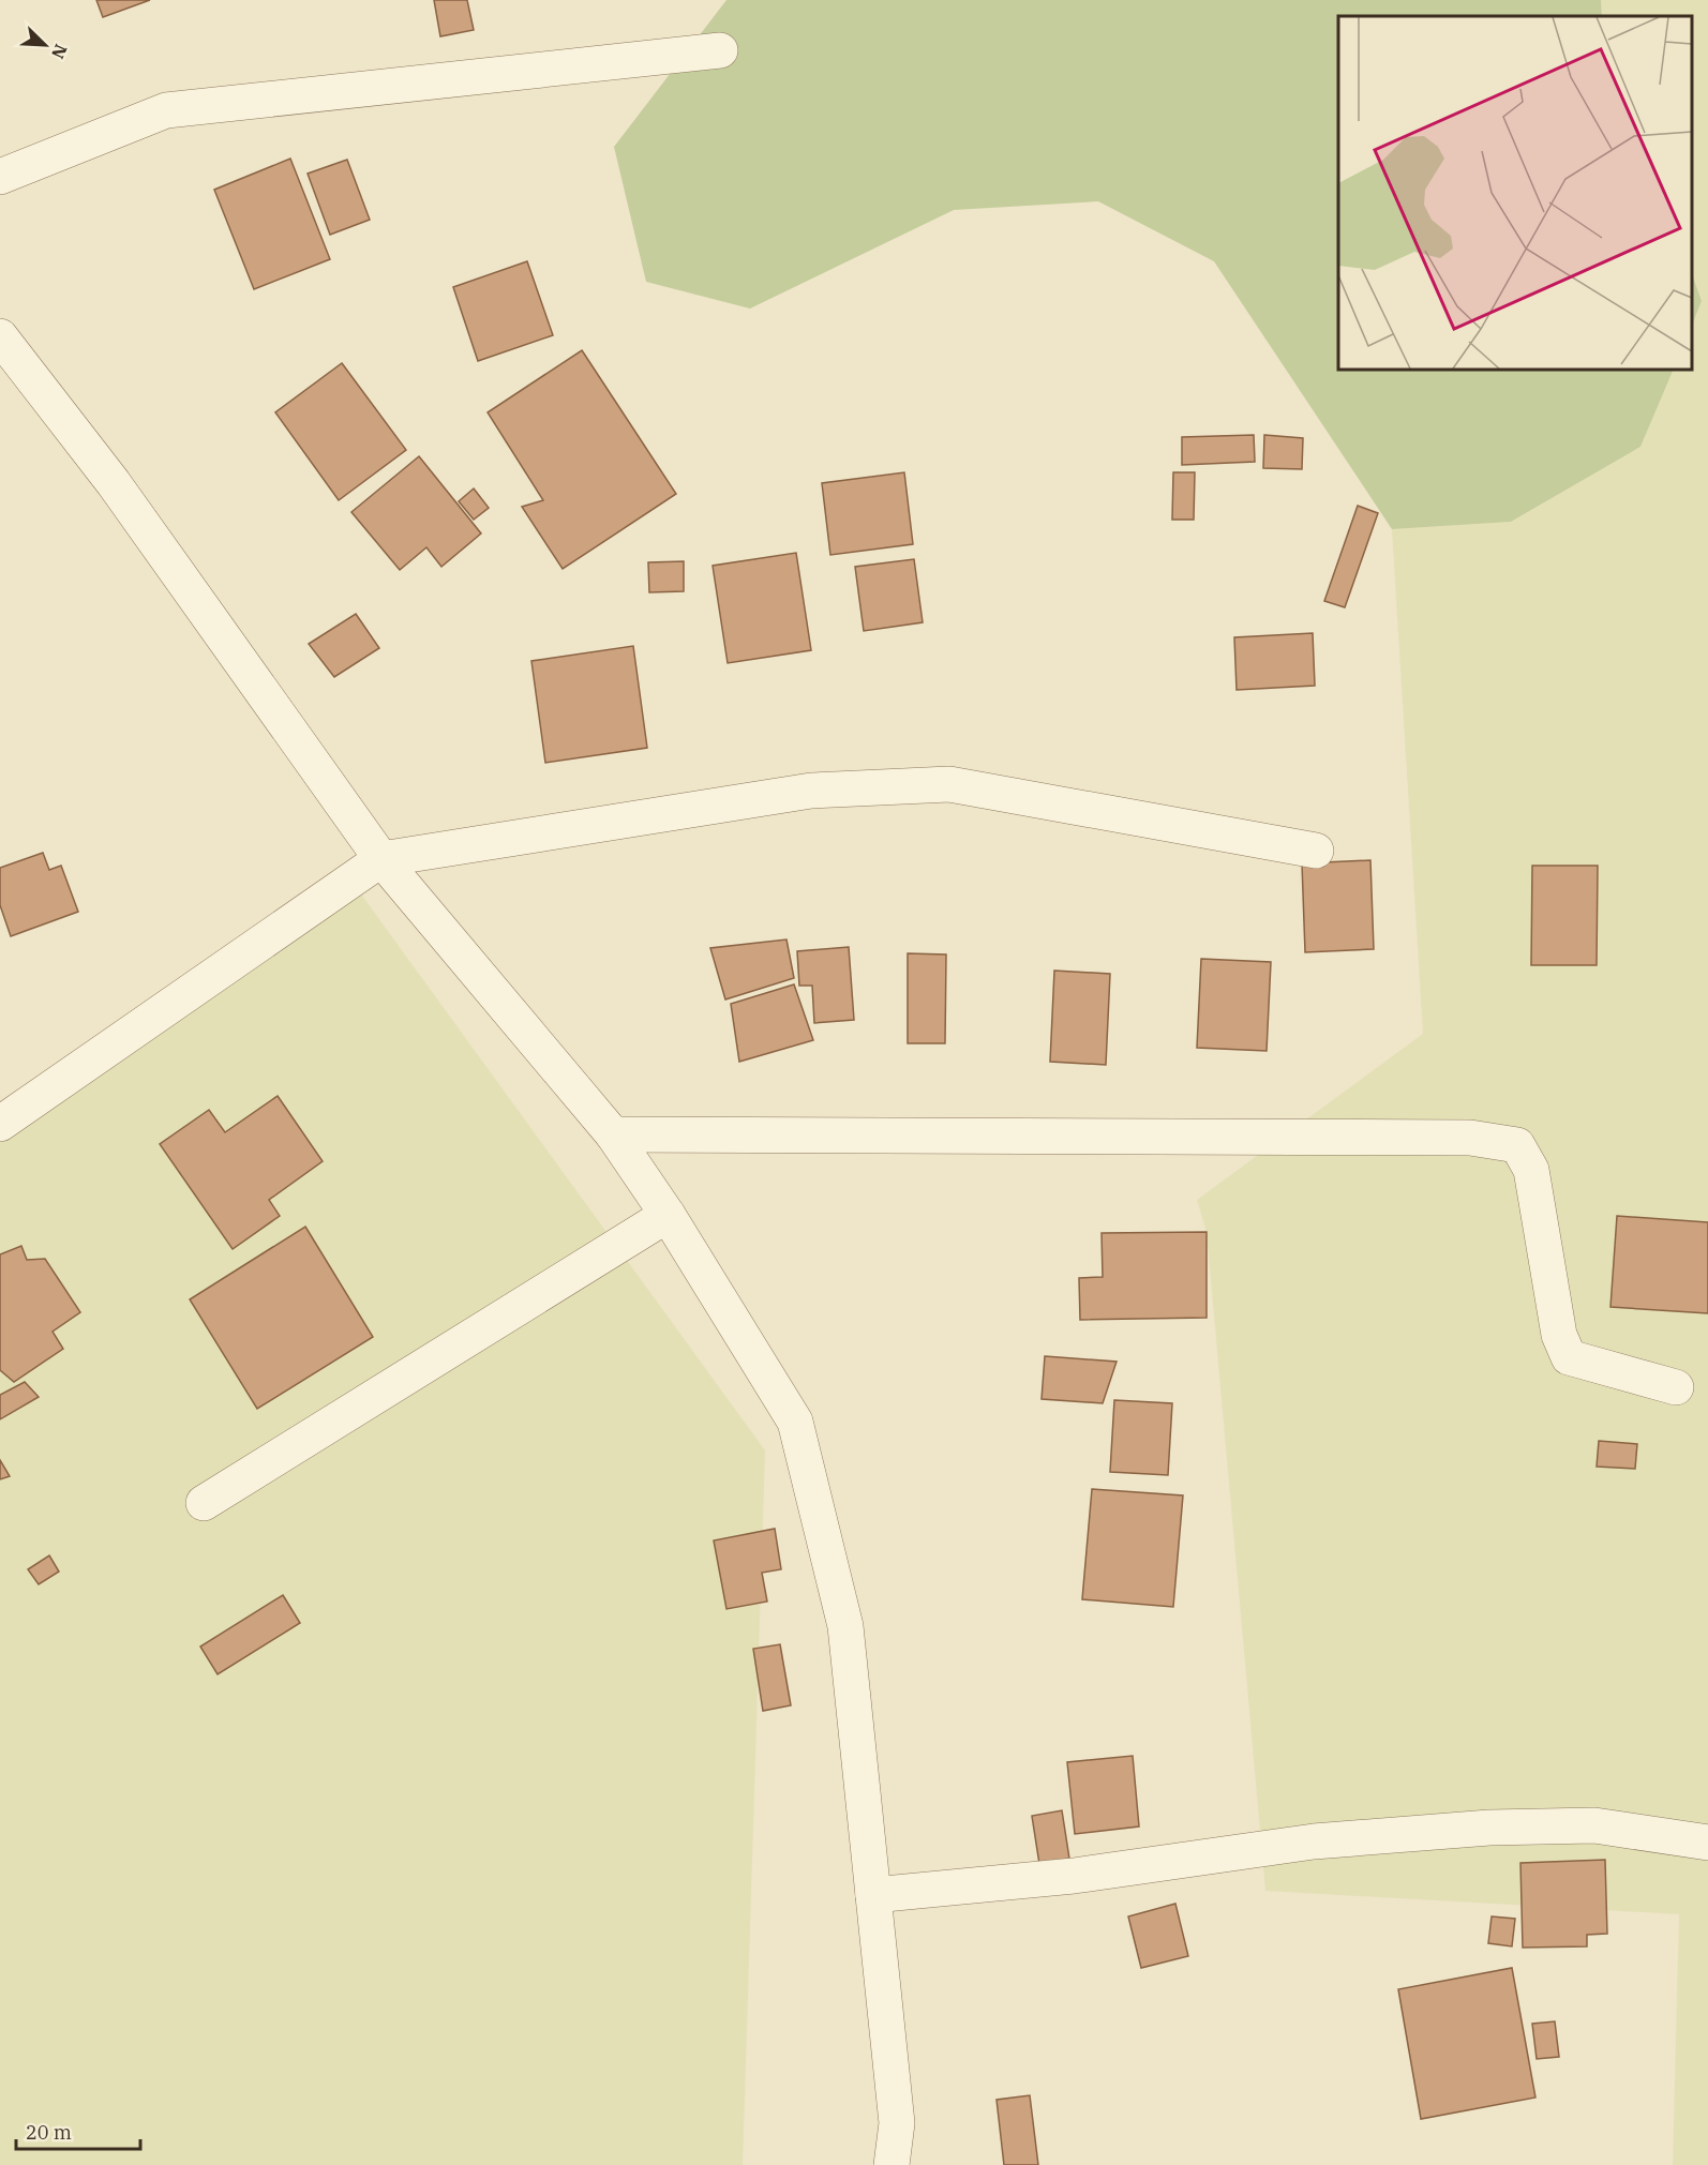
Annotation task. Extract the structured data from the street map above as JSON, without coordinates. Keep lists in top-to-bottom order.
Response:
{
  "scale_bar": "20 m",
  "north": "bottom right"
}
